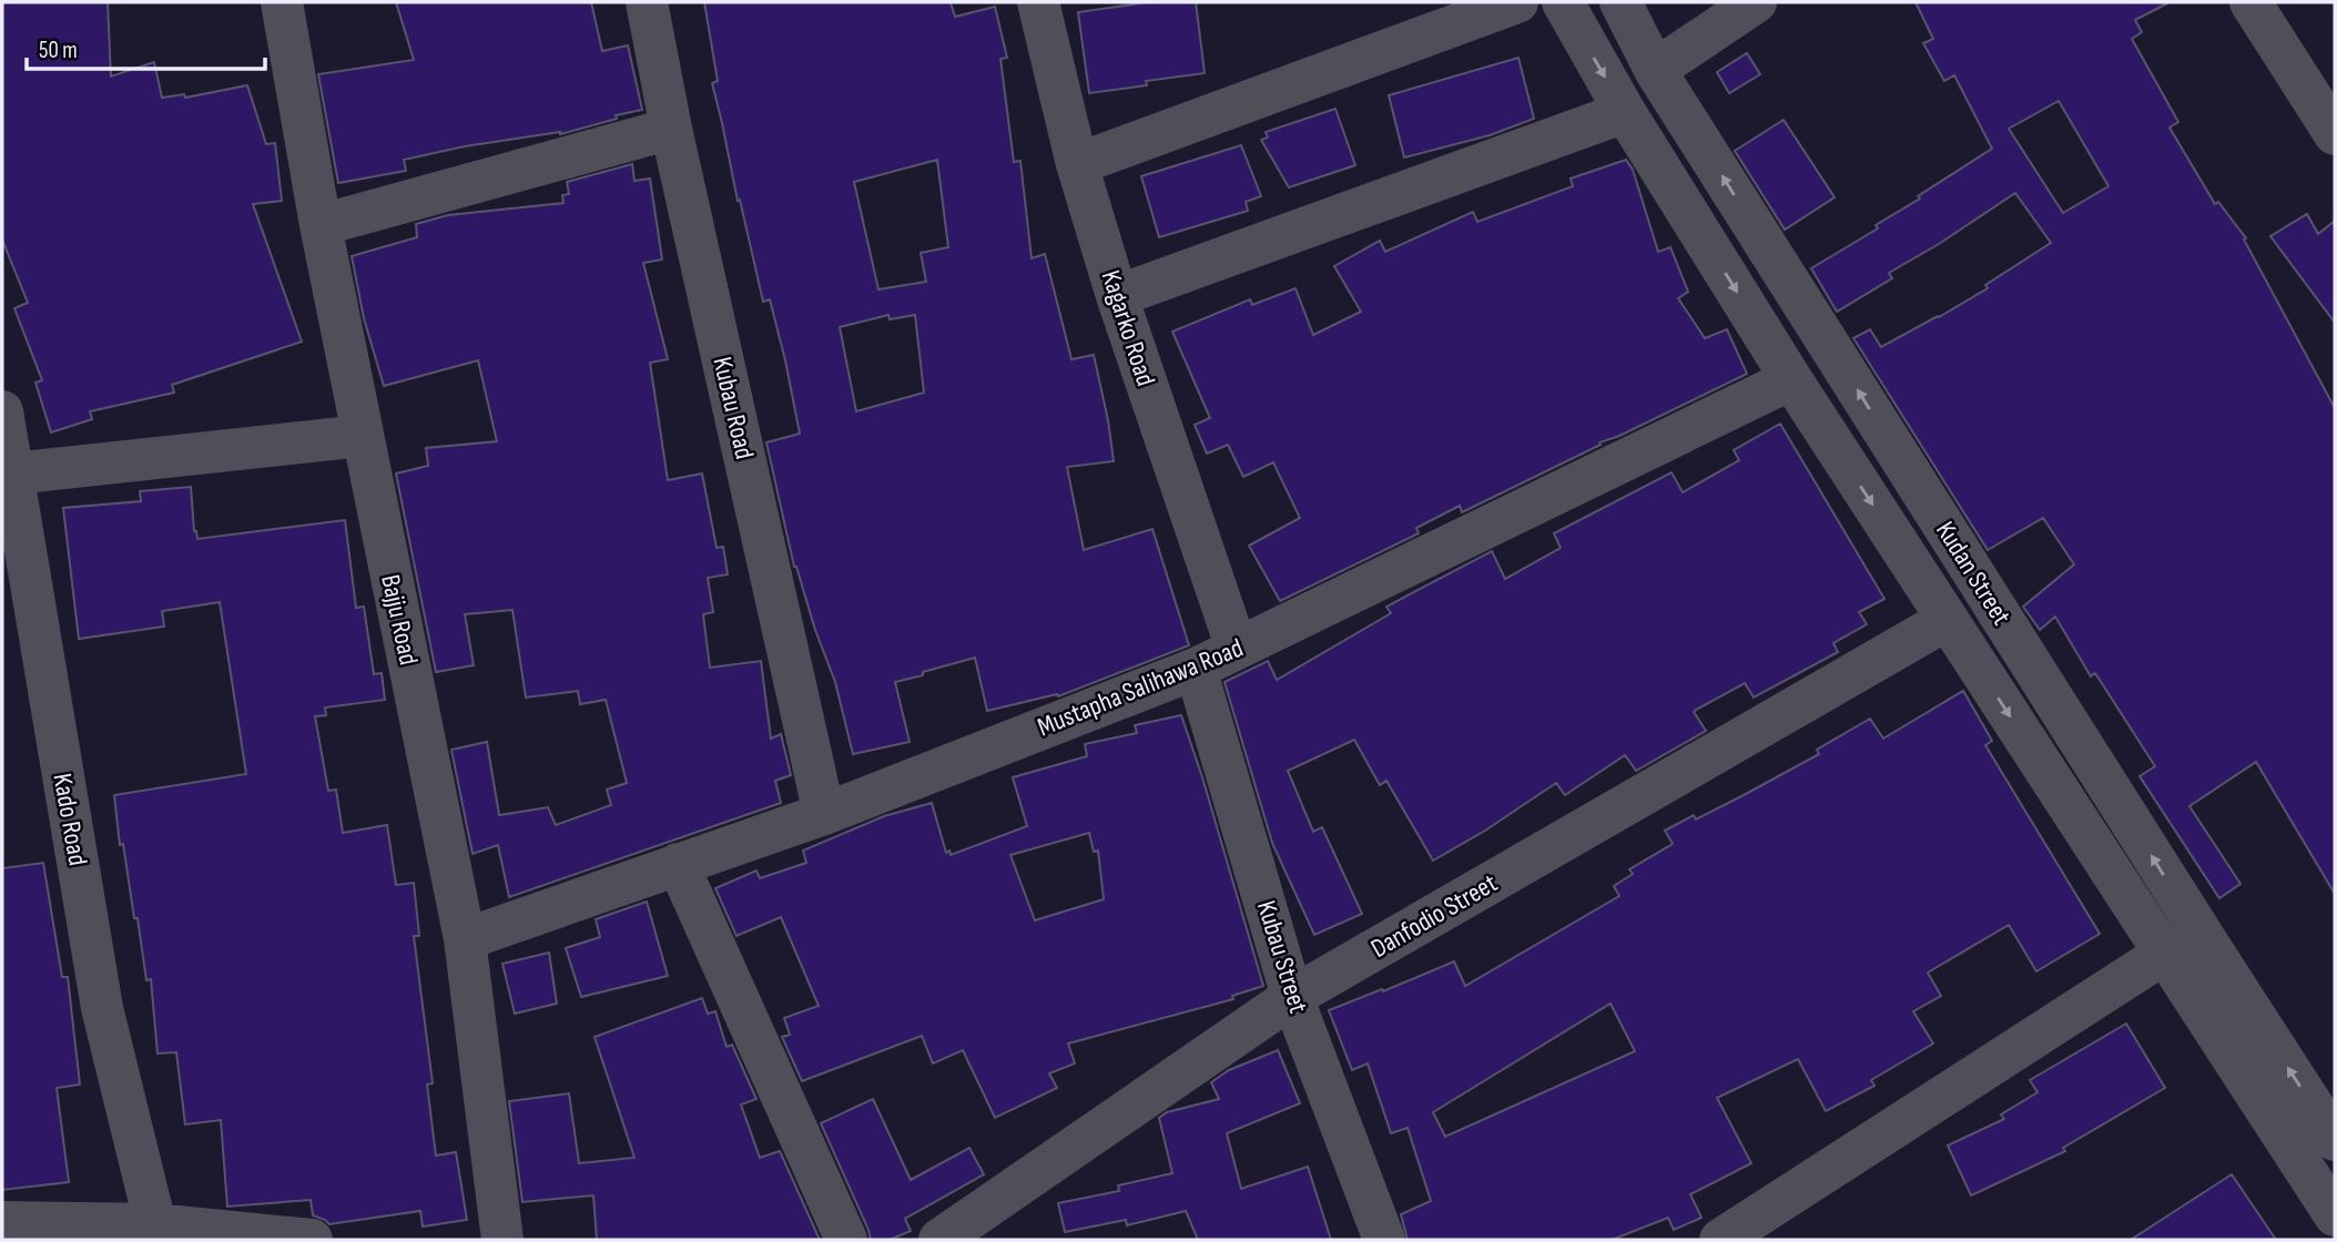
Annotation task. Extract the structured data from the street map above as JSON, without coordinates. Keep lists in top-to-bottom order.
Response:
{
  "streets": {
    "street": [
      "Kagarko Road",
      "Kubau Road",
      "Kudan Street",
      "Bajju Road",
      "Mustapha Salihawa Road",
      "Kado Road",
      "Danfodio Street",
      "Kubau Street"
    ]
  },
  "crossings": [
    ["Kagarko Road", "Mustapha Salihawa Road"],
    ["Kubau Road", "Mustapha Salihawa Road"],
    ["Bajju Road", "Mustapha Salihawa Road"],
    ["Mustapha Salihawa Road", "Kubau Street"],
    ["Danfodio Street", "Kubau Street"]
  ],
  "scale_bar": "50 m"
}
